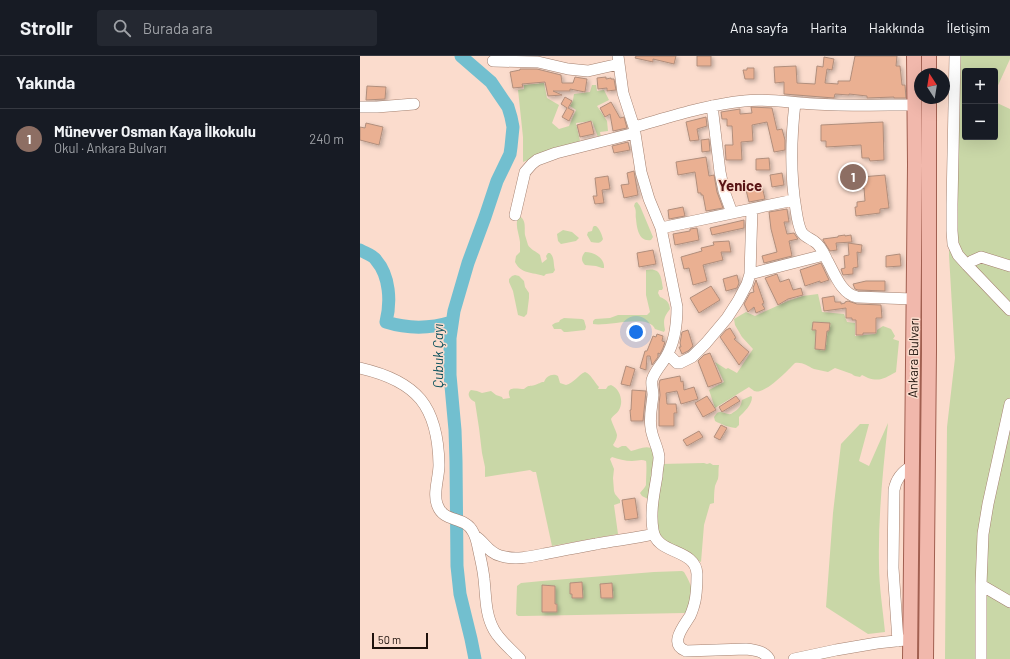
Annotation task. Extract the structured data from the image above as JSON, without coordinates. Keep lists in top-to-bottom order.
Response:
{
  "streets": {
    "main road": ["Ankara Bulvarı"]
  },
  "districts": ["Yenice"],
  "water": ["Çubuk Çayı"],
  "scale_bar": "50 m",
  "north": "top",
  "page": {
    "header": "Strollr",
    "search": "Burada ara",
    "nav": [
      "Ana sayfa",
      "Harita",
      "Hakkında",
      "İletişim"
    ],
    "heading": "Yakında",
    "map_buttons": ["+", "−"],
    "list": [
      {
        "mark": "1",
        "name": "Münevver Osman Kaya İlkokulu",
        "note": "Okul · Ankara Bulvarı",
        "value": "240 m"
      }
    ],
    "pins": "1",
    "scale": "50 m"
  }
}
